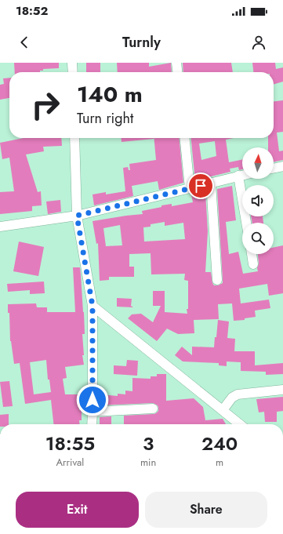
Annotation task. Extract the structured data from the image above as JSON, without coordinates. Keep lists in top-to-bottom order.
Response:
{
  "north": "top",
  "page": {
    "status": "18:52",
    "header": "Turnly",
    "turn": ["140 m", "Turn right"],
    "eta": [
      "18:55",
      "Arrival",
      "3",
      "min",
      "240",
      "m"
    ],
    "buttons": ["Exit", "Share"]
  }
}
